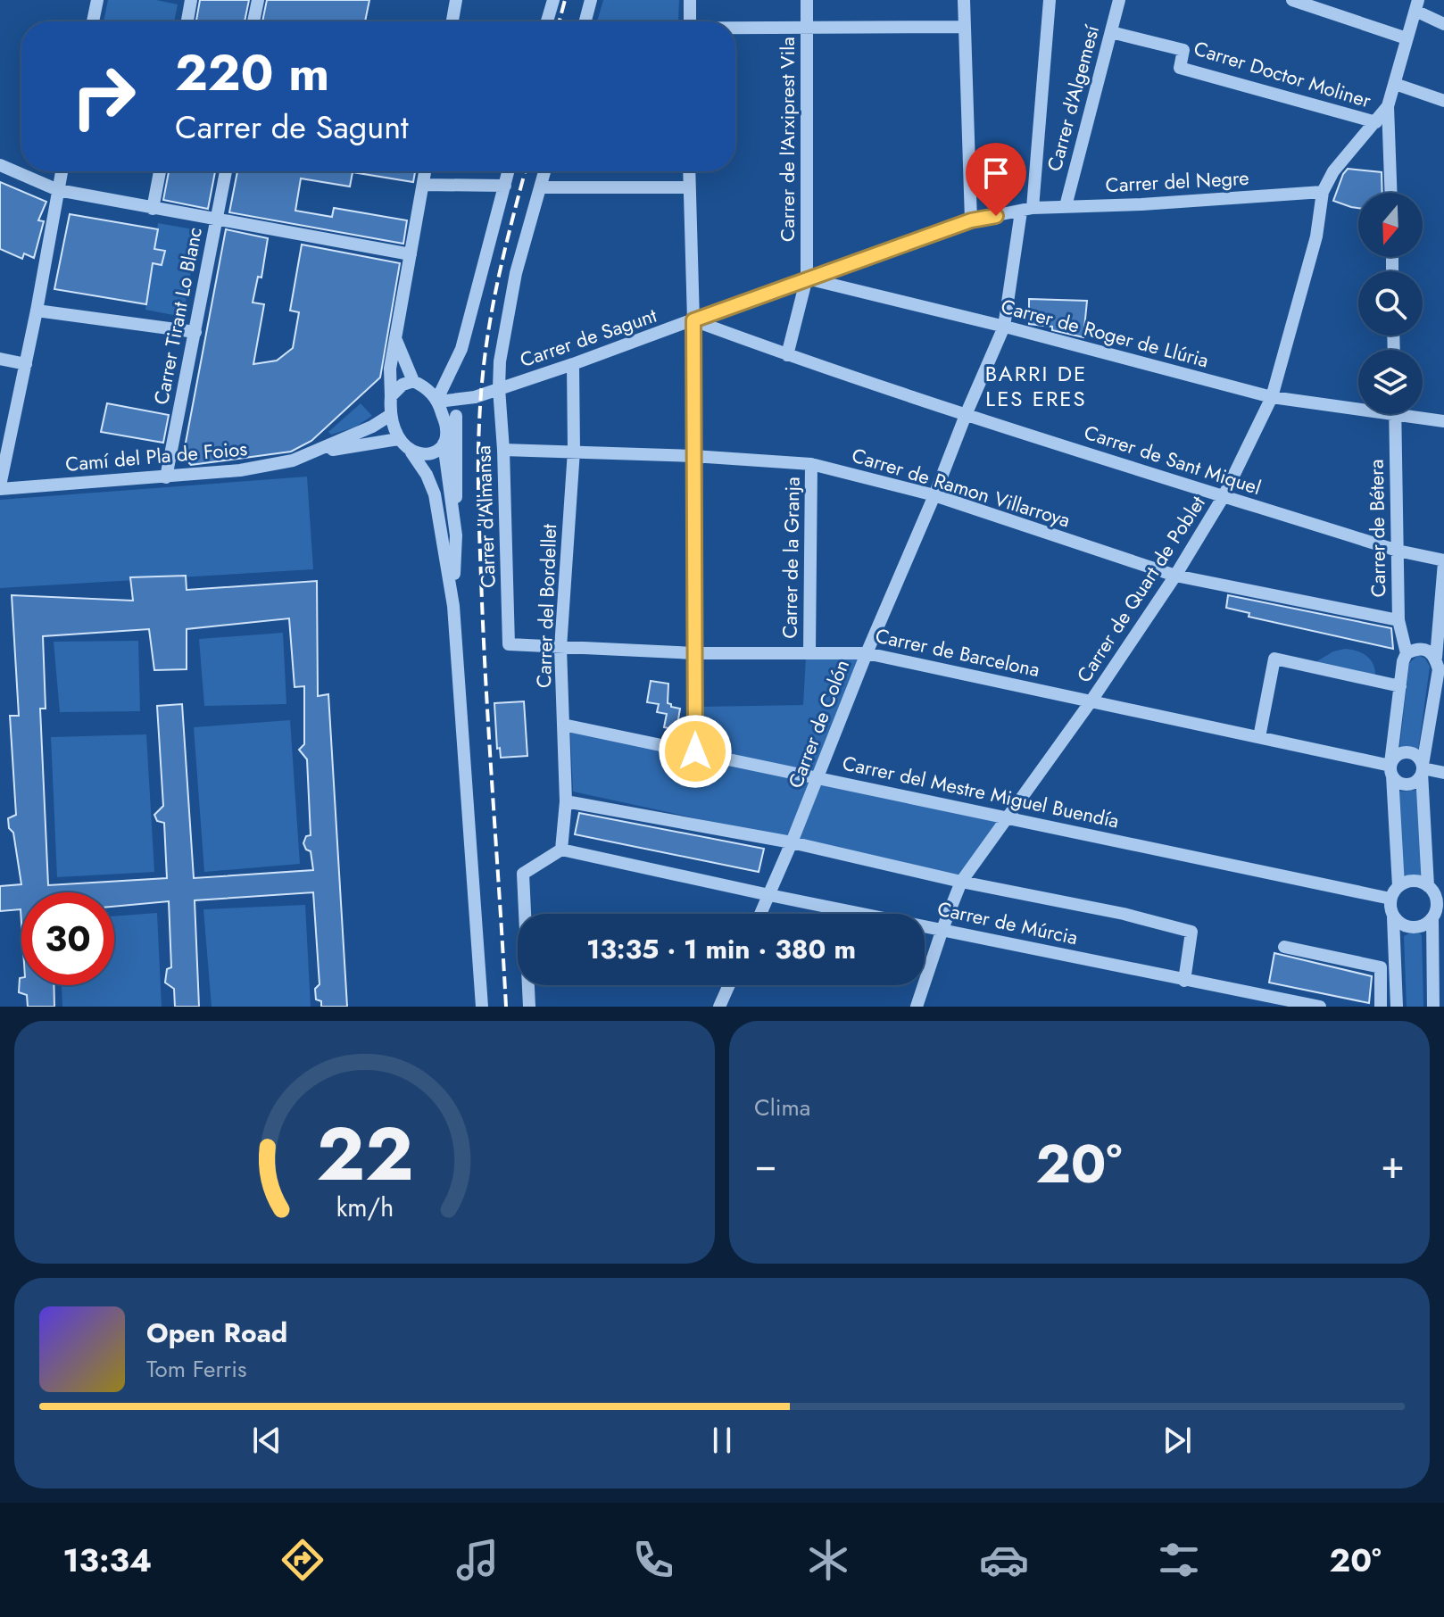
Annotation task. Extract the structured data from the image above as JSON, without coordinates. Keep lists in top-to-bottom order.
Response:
{
  "streets": {
    "street": [
      "Carrer Doctor Moliner",
      "Carrer d'Algemesí",
      "Carrer de l'Arxiprest Vila",
      "Carrer del Negre",
      "Carrer Tirant Lo Blanc",
      "Carrer de Roger de Llúria",
      "Carrer de Sagunt",
      "Camí del Pla de Foios",
      "Carrer de Sant Miquel",
      "Carrer de Ramon Villarroya",
      "Carrer d'Almansa",
      "Carrer de Bétera",
      "Carrer de la Granja",
      "Carrer de Quart de Poblet",
      "Carrer del Bordellet",
      "Carrer de Barcelona",
      "Carrer de Colón",
      "Carrer del Mestre Miguel Buendía",
      "Carrer de Múrcia"
    ]
  },
  "crossings": [
    ["Carrer Doctor Moliner", "Carrer d'Algemesí"],
    ["Carrer Doctor Moliner", "Carrer de Quart de Poblet"],
    ["Carrer d'Algemesí", "Carrer del Negre"],
    ["Carrer de l'Arxiprest Vila", "Carrer de Roger de Llúria"],
    ["Carrer de l'Arxiprest Vila", "Carrer de Sagunt"],
    ["Carrer de l'Arxiprest Vila", "Carrer de Sant Miquel"],
    ["Carrer del Negre", "Carrer de Sagunt"],
    ["Carrer del Negre", "Carrer de Quart de Poblet"],
    ["Carrer del Negre", "Carrer de Colón"],
    ["Carrer Tirant Lo Blanc", "Camí del Pla de Foios"],
    ["Carrer de Roger de Llúria", "Carrer de Sagunt"],
    ["Carrer de Roger de Llúria", "Carrer de Bétera"],
    ["Carrer de Roger de Llúria", "Carrer de Quart de Poblet"],
    ["Carrer de Roger de Llúria", "Carrer de Colón"],
    ["Carrer de Sagunt", "Camí del Pla de Foios"],
    ["Carrer de Sagunt", "Carrer de Sant Miquel"],
    ["Carrer de Sagunt", "Carrer d'Almansa"],
    ["Carrer de Sagunt", "Carrer del Bordellet"],
    ["Carrer de Sagunt", "Carrer de Colón"],
    ["Carrer de Sant Miquel", "Carrer de Bétera"],
    ["Carrer de Sant Miquel", "Carrer de Quart de Poblet"],
    ["Carrer de Sant Miquel", "Carrer de Colón"],
    ["Carrer de Ramon Villarroya", "Carrer d'Almansa"],
    ["Carrer de Ramon Villarroya", "Carrer de Bétera"],
    ["Carrer de Ramon Villarroya", "Carrer de la Granja"],
    ["Carrer de Ramon Villarroya", "Carrer de Quart de Poblet"],
    ["Carrer de Ramon Villarroya", "Carrer del Bordellet"],
    ["Carrer de Ramon Villarroya", "Carrer de Colón"],
    ["Carrer d'Almansa", "Carrer de Barcelona"],
    ["Carrer de Bétera", "Carrer de Barcelona"],
    ["Carrer de Bétera", "Carrer del Mestre Miguel Buendía"],
    ["Carrer de la Granja", "Carrer de Barcelona"],
    ["Carrer de Quart de Poblet", "Carrer de Barcelona"],
    ["Carrer de Quart de Poblet", "Carrer del Mestre Miguel Buendía"],
    ["Carrer de Quart de Poblet", "Carrer de Múrcia"],
    ["Carrer del Bordellet", "Carrer de Barcelona"],
    ["Carrer del Bordellet", "Carrer del Mestre Miguel Buendía"],
    ["Carrer del Bordellet", "Carrer de Múrcia"],
    ["Carrer de Barcelona", "Carrer de Colón"],
    ["Carrer de Colón", "Carrer del Mestre Miguel Buendía"],
    ["Carrer de Colón", "Carrer de Múrcia"]
  ],
  "districts": ["BARRI DE LES ERES"],
  "north": "bottom",
  "page": {
    "turn": ["220 m", "Carrer de Sagunt"],
    "limit": "30",
    "trip": "13:35 · 1 min · 380 m",
    "tile": "Clima",
    "heat": ["−", "20°", "+"],
    "song": ["Open Road", "Tom Ferris"],
    "tabs": ["13:34", "20°"],
    "gauge": ["22", "km/h"]
  }
}
